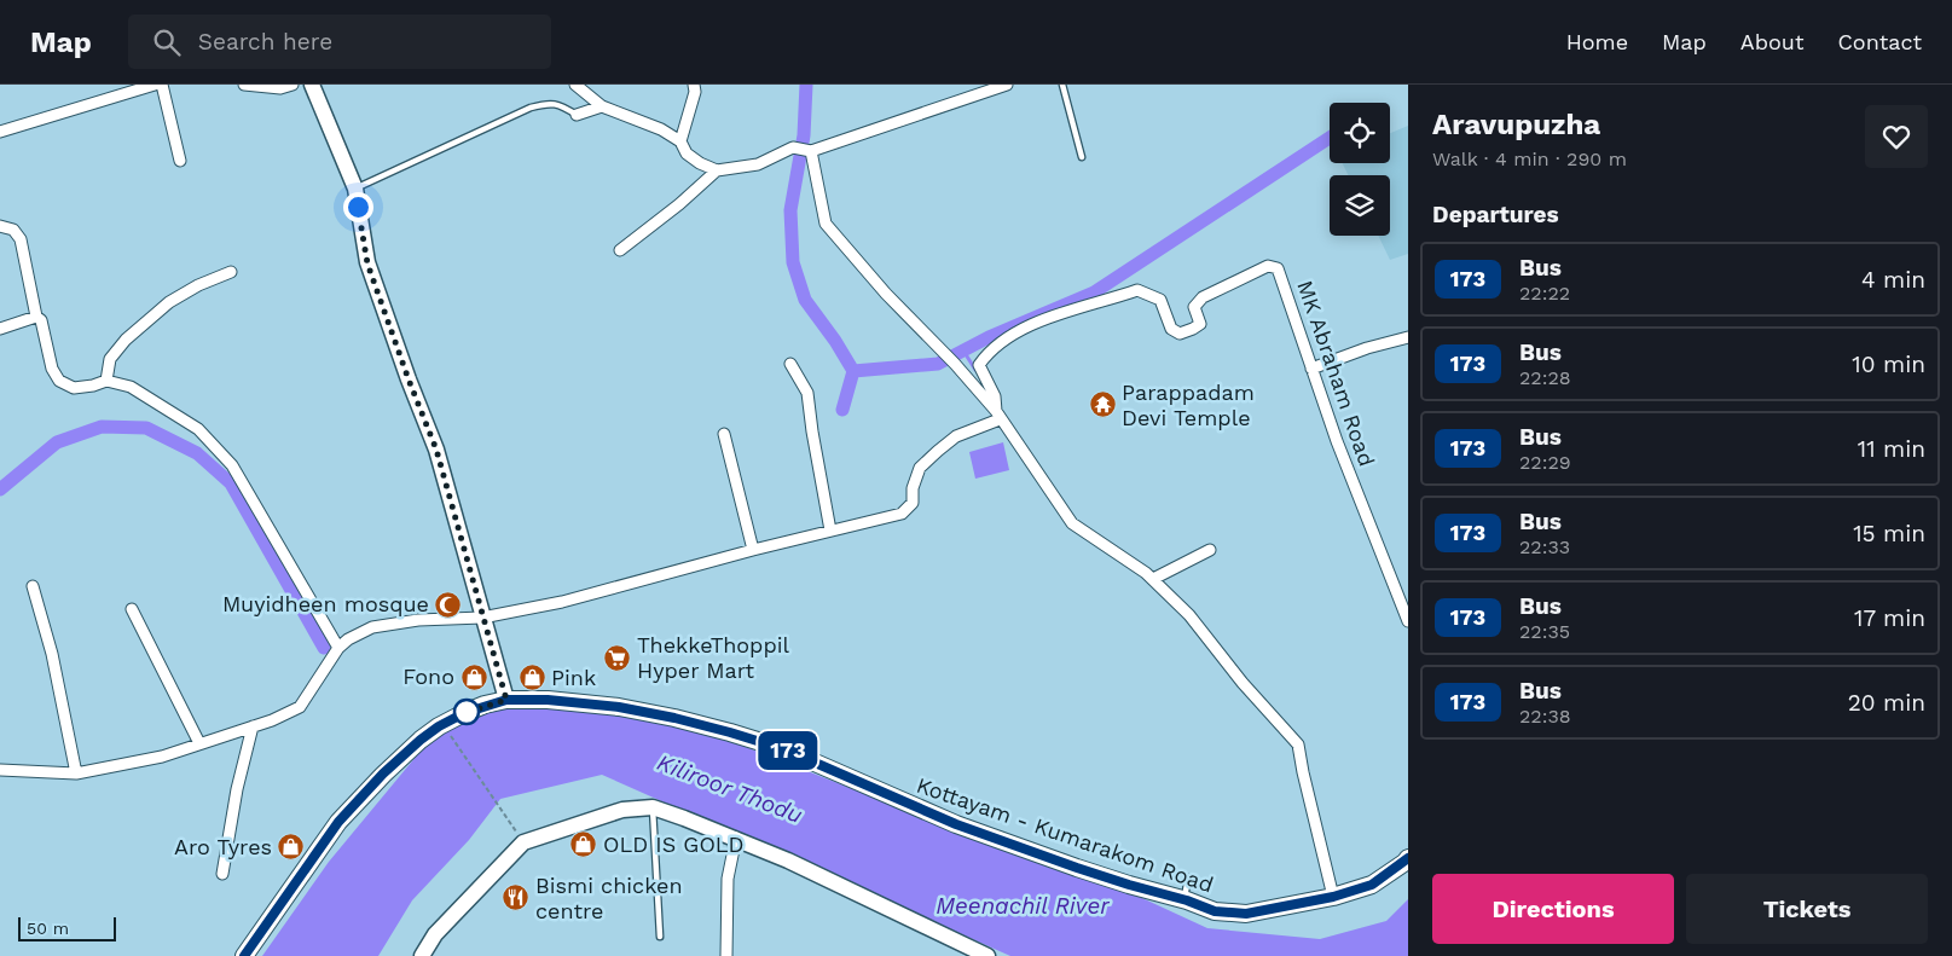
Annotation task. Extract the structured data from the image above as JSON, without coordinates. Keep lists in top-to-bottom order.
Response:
{
  "streets": {
    "main road": ["Kottayam - Kumarakom Road"],
    "street": ["MK Abraham Road"]
  },
  "water": ["Kiliroor Thodu", "Meenachil River"],
  "places": {
    "temple": ["Parappadam Devi Temple"],
    "mosque": ["Muyidheen mosque"],
    "supermarket": ["ThekkeThoppil Hyper Mart"],
    "shop": [
      "Fono",
      "Pink",
      "OLD IS GOLD",
      "Aro Tyres"
    ],
    "restaurant": ["Bismi chicken centre"]
  },
  "lines": ["bus line 173"],
  "scale_bar": "50 m",
  "page": {
    "header": "Map",
    "search": "Search here",
    "nav": [
      "Home",
      "Map",
      "About",
      "Contact"
    ],
    "on_map": "173",
    "heading": [
      ["Aravupuzha", "Walk · 4 min · 290 m"],
      "Departures"
    ],
    "list": [
      {
        "mark": "173",
        "name": "Bus",
        "note": "22:22",
        "value": "4 min"
      },
      {
        "mark": "173",
        "name": "Bus",
        "note": "22:28",
        "value": "10 min"
      },
      {
        "mark": "173",
        "name": "Bus",
        "note": "22:29",
        "value": "11 min"
      },
      {
        "mark": "173",
        "name": "Bus",
        "note": "22:33",
        "value": "15 min"
      },
      {
        "mark": "173",
        "name": "Bus",
        "note": "22:35",
        "value": "17 min"
      },
      {
        "mark": "173",
        "name": "Bus",
        "note": "22:38",
        "value": "20 min"
      }
    ],
    "buttons": ["Directions", "Tickets"],
    "scale": "50 m"
  }
}
